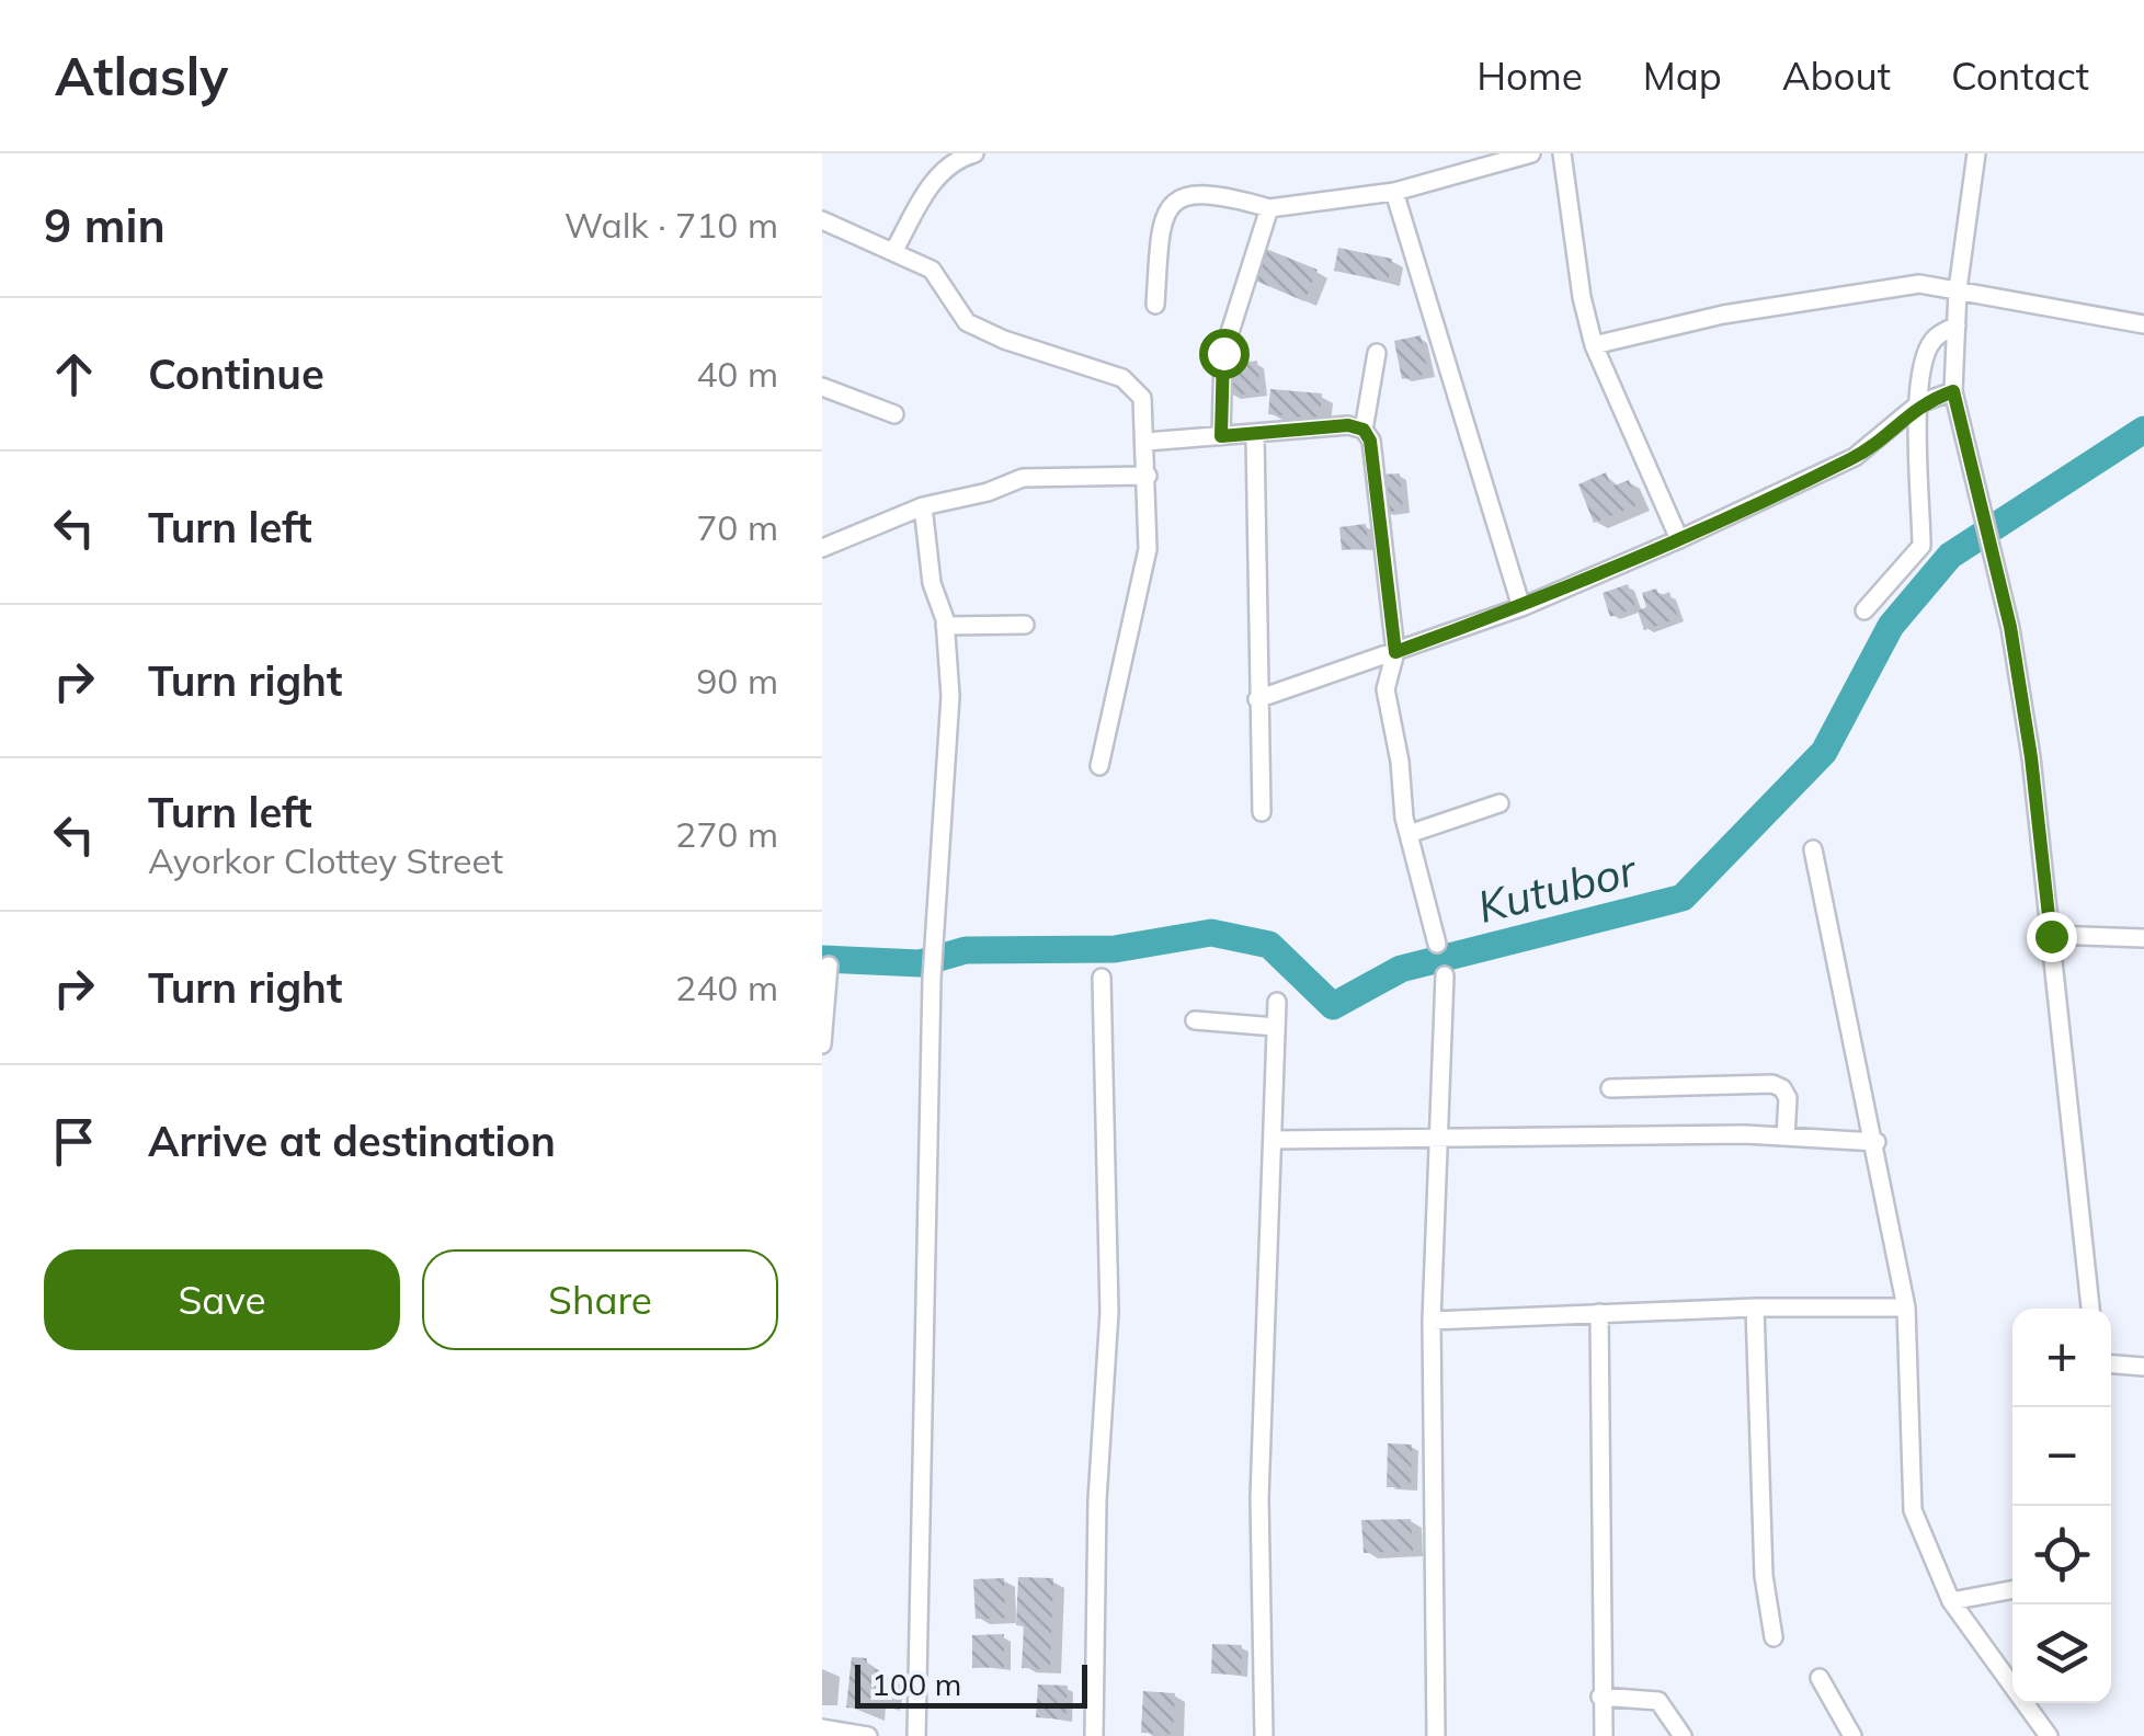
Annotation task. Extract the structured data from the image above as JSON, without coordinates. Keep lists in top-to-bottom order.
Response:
{
  "water": ["Kutubor"],
  "scale_bar": "100 m",
  "page": {
    "header": "Atlasly",
    "nav": [
      "Home",
      "Map",
      "About",
      "Contact"
    ],
    "heading": ["9 min", "Walk · 710 m"],
    "list": [
      ["Continue", "40 m"],
      ["Turn left", "70 m"],
      ["Turn right", "90 m"],
      ["Turn left", "Ayorkor Clottey Street", "270 m"],
      ["Turn right", "240 m"],
      "Arrive at destination"
    ],
    "buttons": ["Save", "Share"],
    "map_buttons": ["+", "−"],
    "scale": "100 m"
  }
}
